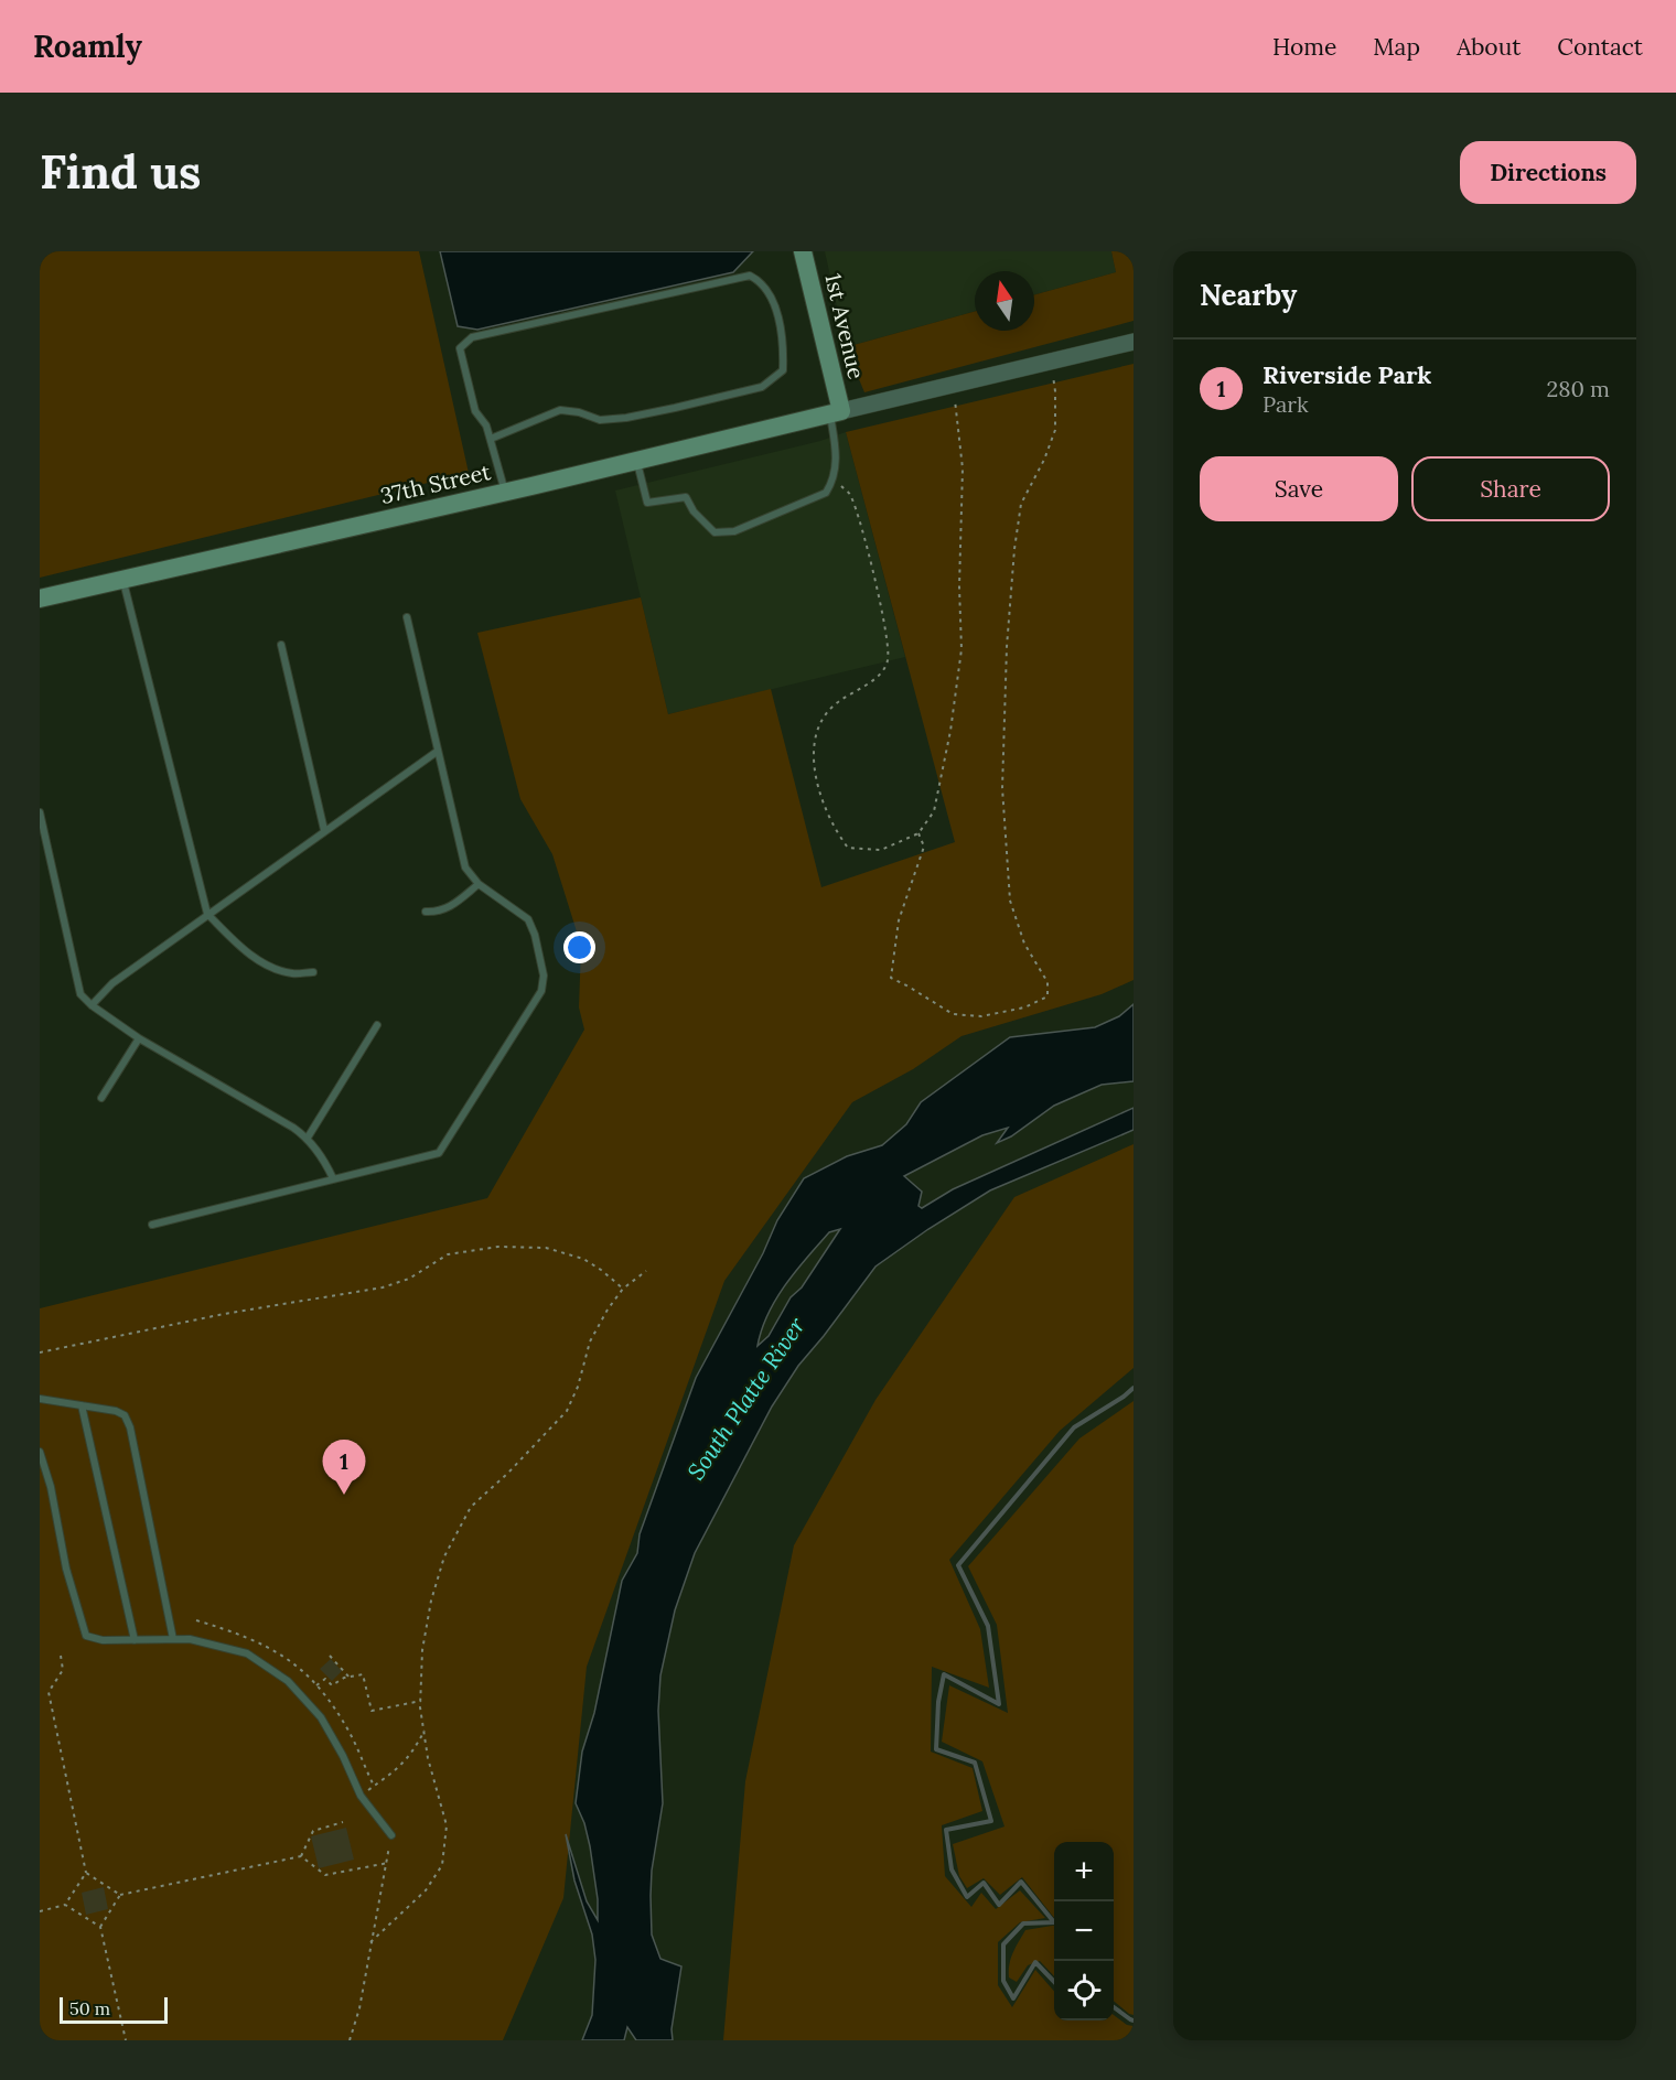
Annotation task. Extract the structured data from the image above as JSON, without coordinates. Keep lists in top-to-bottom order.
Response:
{
  "streets": {
    "main road": ["1st Avenue", "37th Street"]
  },
  "crossings": [
    ["1st Avenue", "37th Street"]
  ],
  "water": ["South Platte River"],
  "scale_bar": "50 m",
  "north": "top",
  "page": {
    "header": "Roamly",
    "nav": [
      "Home",
      "Map",
      "About",
      "Contact"
    ],
    "buttons": [
      "Directions",
      ["Save", "Share"]
    ],
    "title": "Find us",
    "heading": "Nearby",
    "list": [
      {
        "mark": "1",
        "name": "Riverside Park",
        "note": "Park",
        "value": "280 m"
      }
    ],
    "pins": "1",
    "map_buttons": ["+", "−"],
    "scale": "50 m"
  }
}
